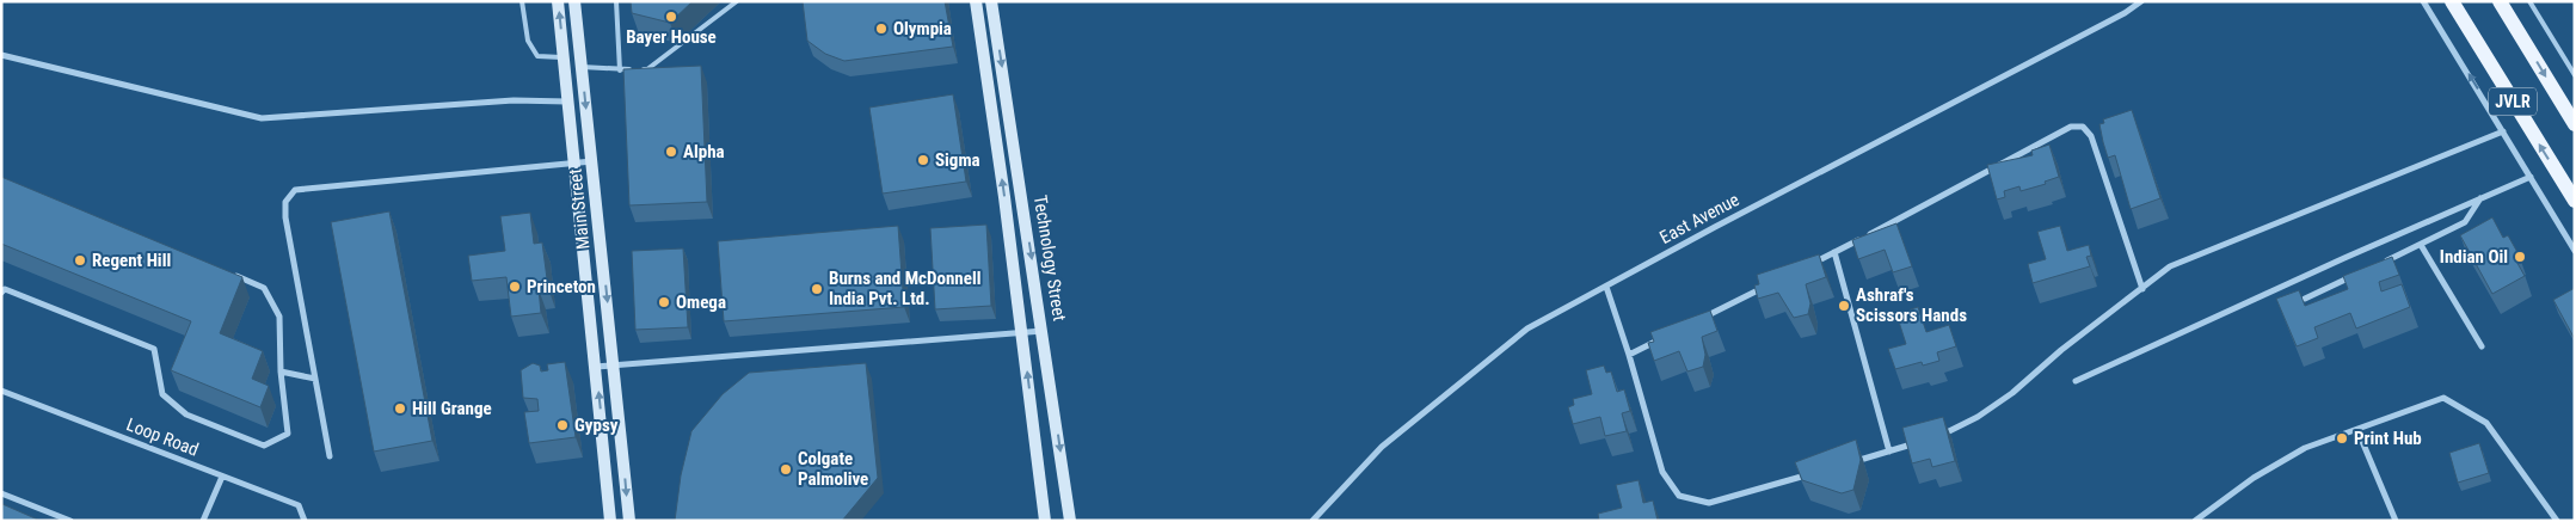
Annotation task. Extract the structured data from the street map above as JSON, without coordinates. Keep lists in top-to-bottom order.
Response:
{
  "streets": {
    "main road": ["JVLR"],
    "street": [
      "Main Street",
      "East Avenue",
      "Technology Street",
      "Loop Road"
    ]
  },
  "places": [
    "Bayer House",
    "Olympia",
    "Alpha",
    "Sigma",
    "Indian Oil",
    "Regent Hill",
    "Princeton",
    "Burns and McDonnell India Pvt. Ltd.",
    "Omega",
    "Ashraf's Scissors Hands",
    "Hill Grange",
    "Gypsy",
    "Print Hub",
    "Colgate Palmolive"
  ]
}
